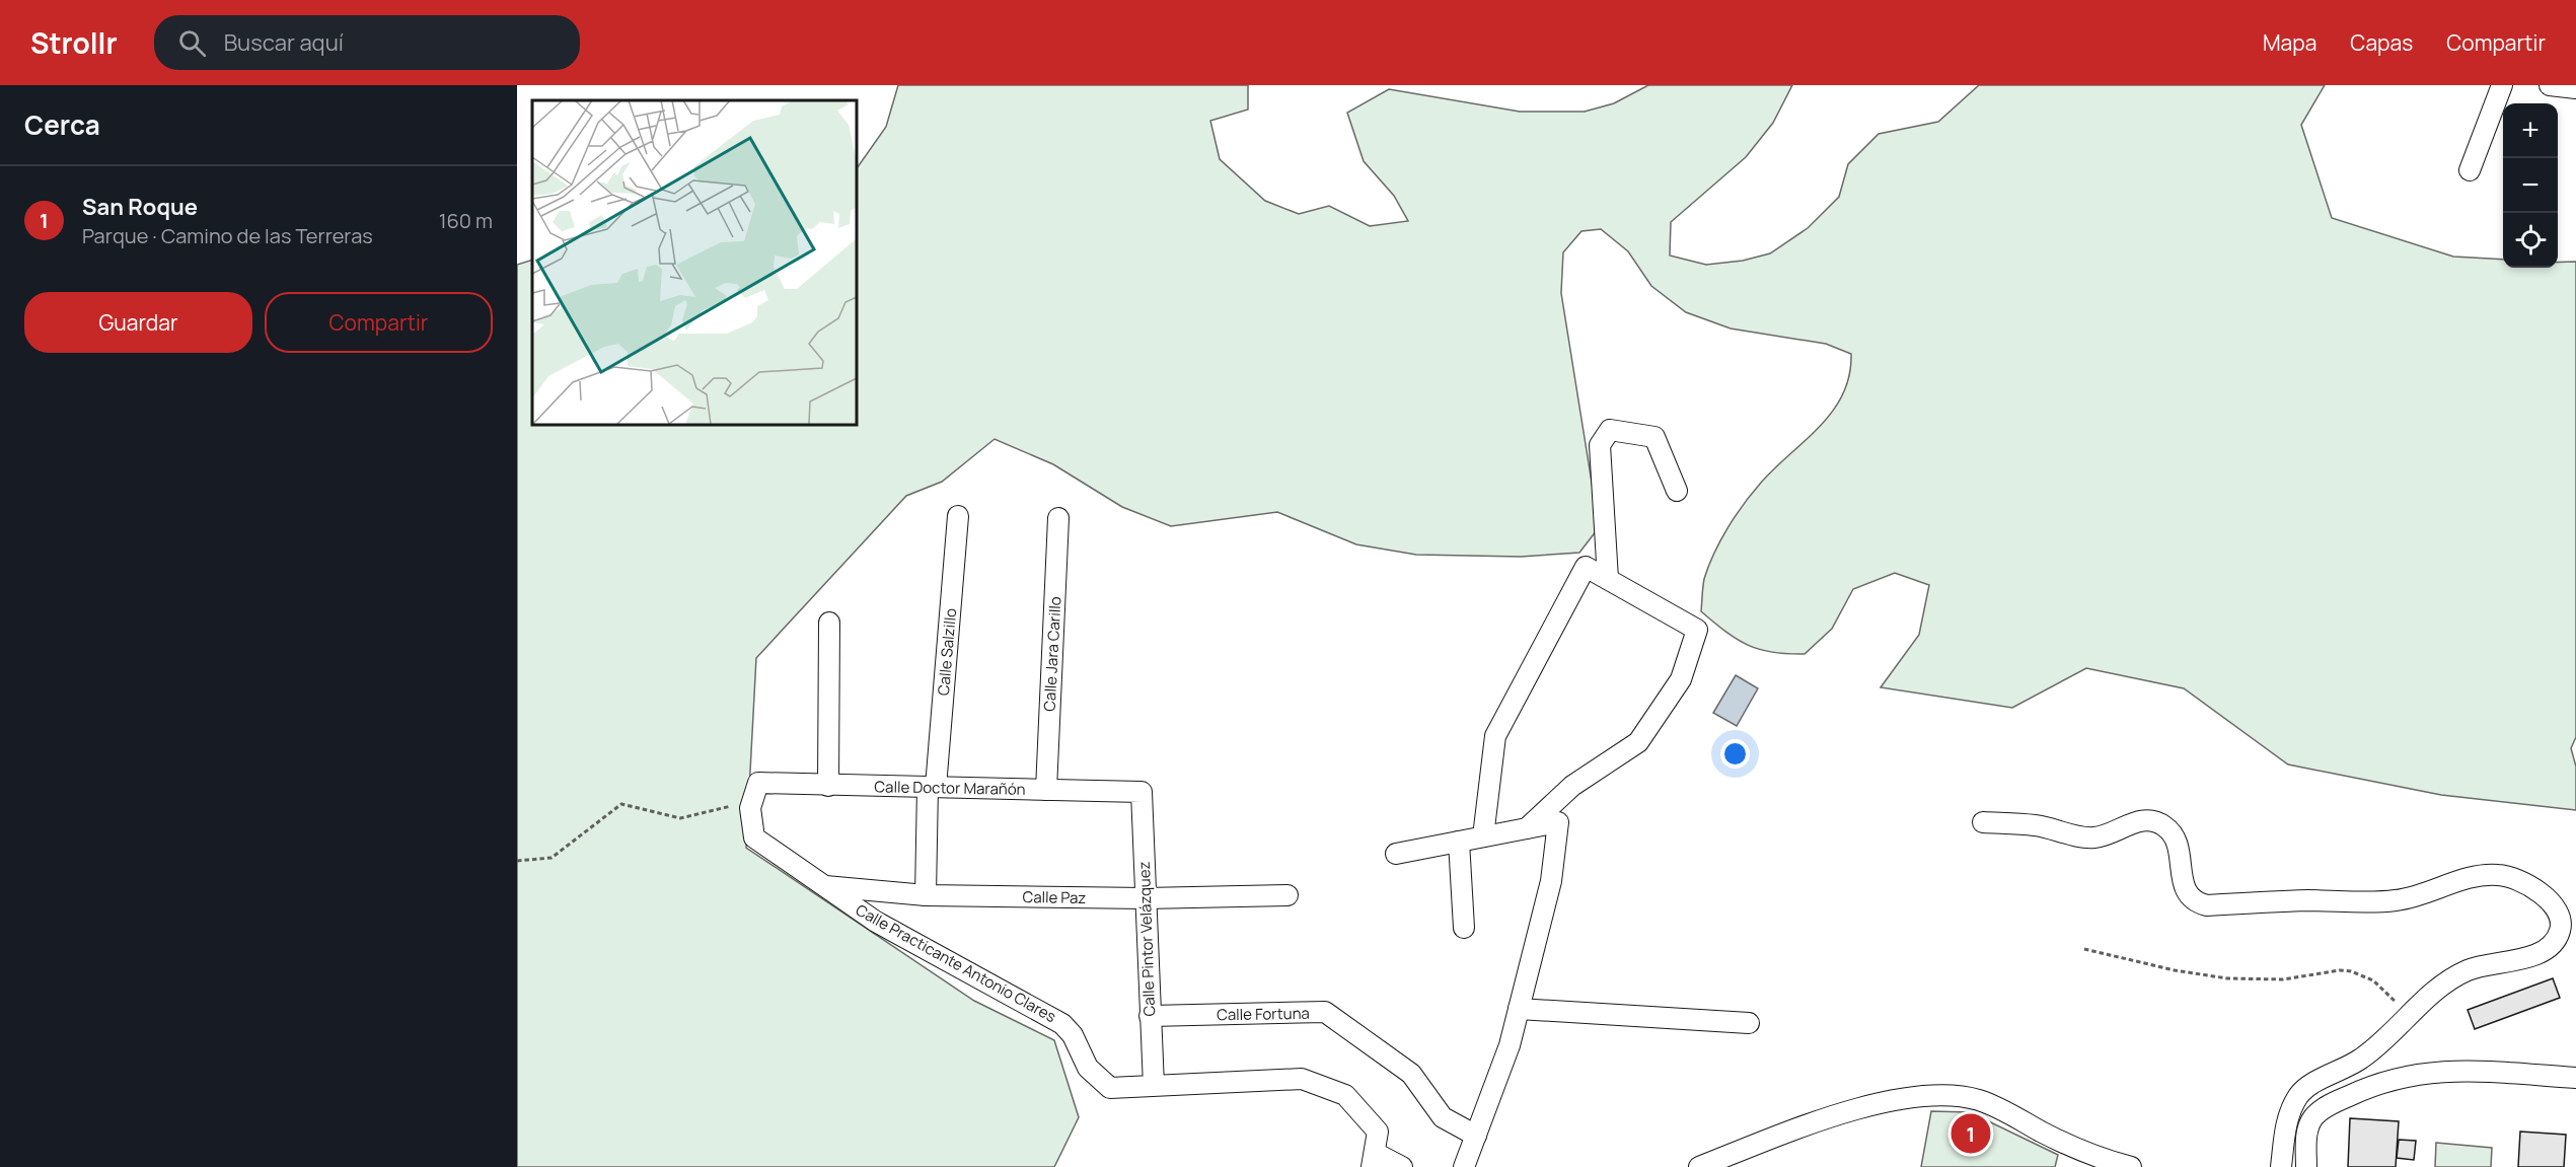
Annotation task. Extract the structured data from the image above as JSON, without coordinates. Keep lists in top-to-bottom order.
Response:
{
  "streets": {
    "street": [
      "Calle Salzillo",
      "Calle Jara Carillo",
      "Calle Doctor Marañón",
      "Calle Paz",
      "Calle Pintor Velázquez",
      "Calle Practicante Antonio Clares",
      "Calle Fortuna"
    ]
  },
  "crossings": [
    ["Calle Salzillo", "Calle Doctor Marañón"],
    ["Calle Salzillo", "Calle Paz"],
    ["Calle Jara Carillo", "Calle Doctor Marañón"],
    ["Calle Doctor Marañón", "Calle Pintor Velázquez"],
    ["Calle Doctor Marañón", "Calle Practicante Antonio Clares"],
    ["Calle Paz", "Calle Pintor Velázquez"],
    ["Calle Paz", "Calle Practicante Antonio Clares"],
    ["Calle Pintor Velázquez", "Calle Practicante Antonio Clares"],
    ["Calle Pintor Velázquez", "Calle Fortuna"]
  ],
  "page": {
    "header": "Strollr",
    "search": "Buscar aquí",
    "nav": ["Mapa", "Capas", "Compartir"],
    "heading": "Cerca",
    "map_buttons": ["+", "−"],
    "list": [
      {
        "mark": "1",
        "name": "San Roque",
        "note": "Parque · Camino de las Terreras",
        "value": "160 m"
      }
    ],
    "buttons": ["Guardar", "Compartir"],
    "pins": "1"
  }
}
